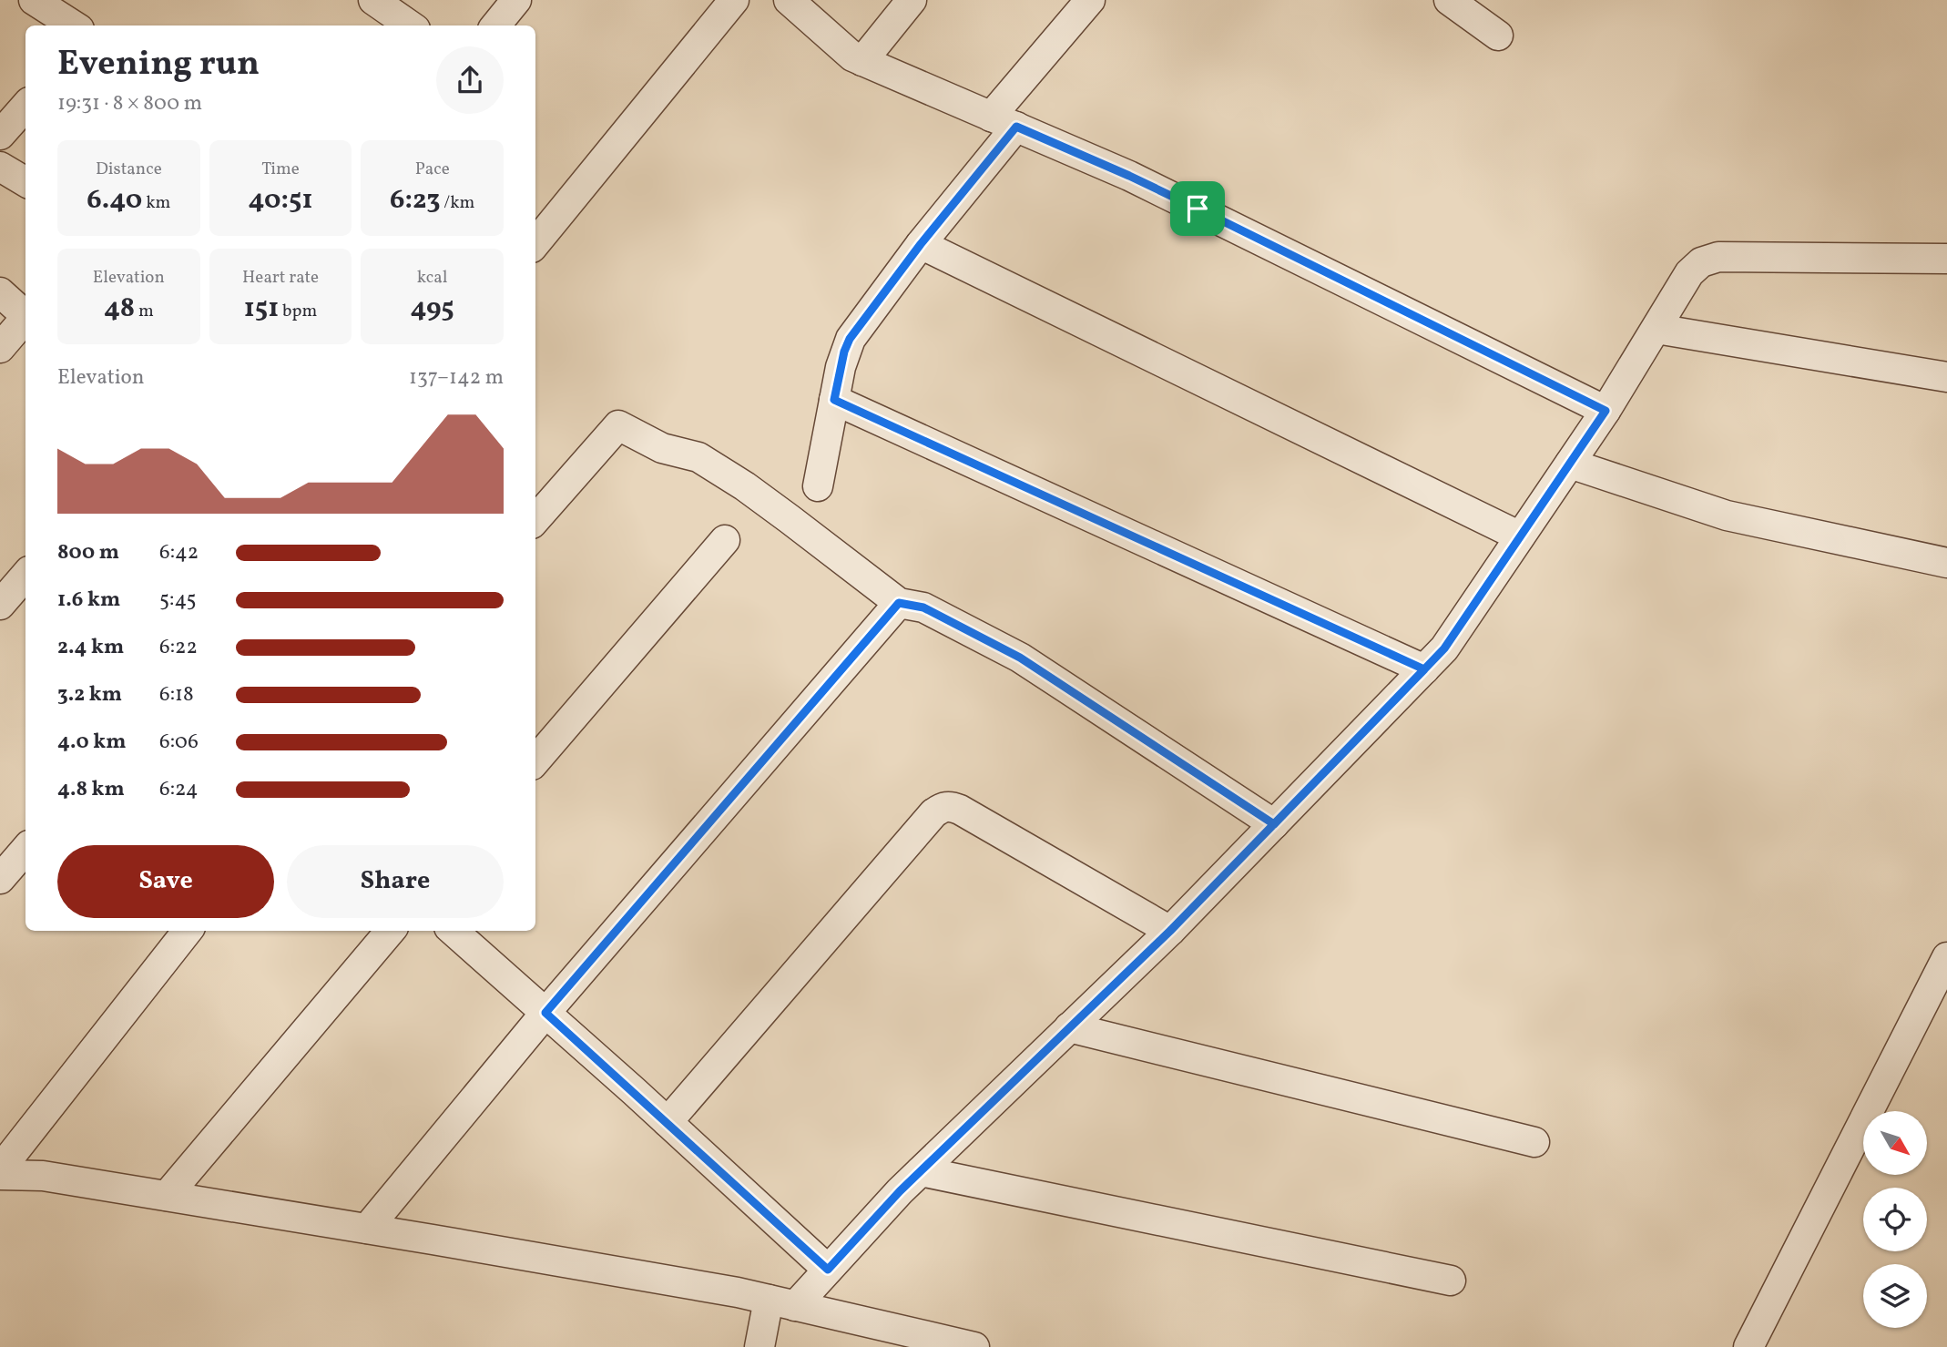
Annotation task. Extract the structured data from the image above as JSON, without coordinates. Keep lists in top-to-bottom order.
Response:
{
  "north": "bottom right",
  "page": {
    "heading": ["Evening run", "19:31 · 8 × 800 m"],
    "stats": [
      ["Distance", "6.40 km"],
      ["Time", "40:51"],
      ["Pace", "6:23 /km"],
      ["Elevation", "48 m"],
      ["Heart rate", "151 bpm"],
      ["kcal", "495"]
    ],
    "chart": ["Elevation", "137–142 m"],
    "list": [
      {
        "name": "800 m",
        "note": "6:42"
      },
      {
        "name": "1.6 km",
        "note": "5:45"
      },
      {
        "name": "2.4 km",
        "note": "6:22"
      },
      {
        "name": "3.2 km",
        "note": "6:18"
      },
      {
        "name": "4.0 km",
        "note": "6:06"
      },
      {
        "name": "4.8 km",
        "note": "6:24"
      }
    ],
    "buttons": ["Save", "Share"]
  }
}
